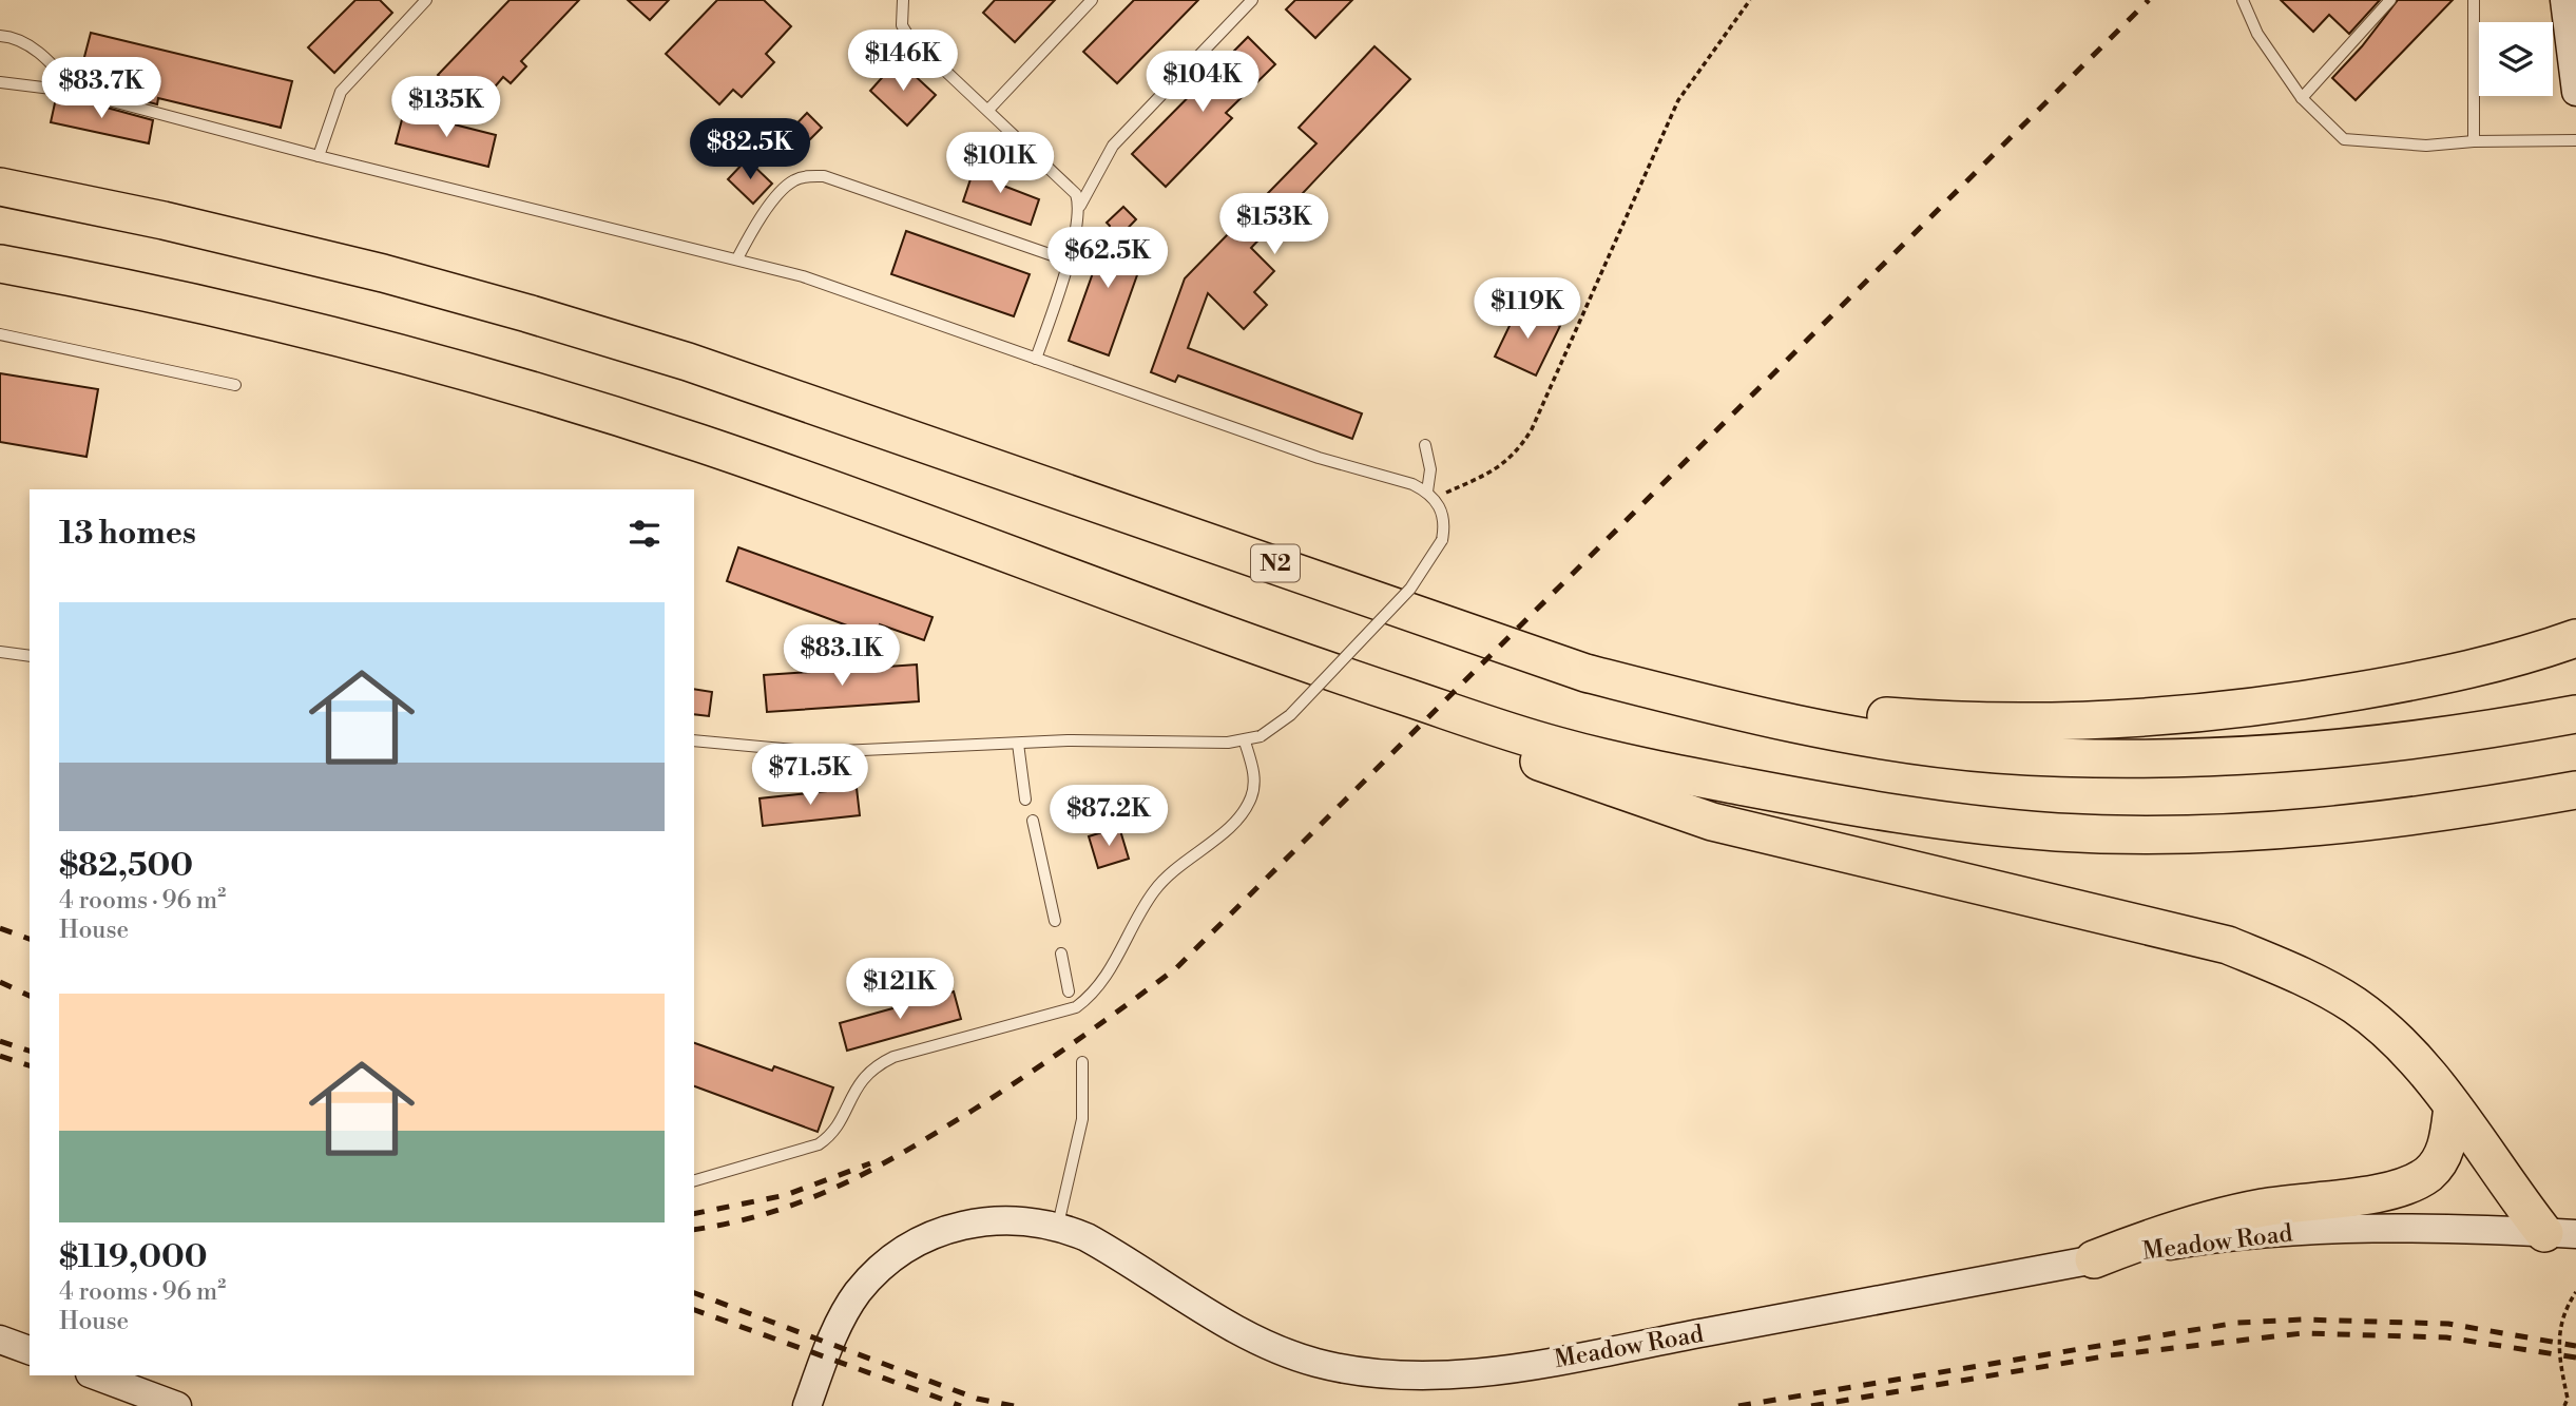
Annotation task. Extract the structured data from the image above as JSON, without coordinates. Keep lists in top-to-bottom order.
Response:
{
  "streets": {
    "highway": ["N2"],
    "main road": ["Meadow Road"]
  },
  "page": {
    "price": [
      "$146K",
      "$104K",
      "$83.7K",
      "$135K",
      "$82.5K",
      "$101K",
      "$153K",
      "$62.5K",
      "$119K",
      "$83.1K",
      "$71.5K",
      "$87.2K",
      "$121K"
    ],
    "heading": "13 homes",
    "list": [
      {
        "name": "$82,500",
        "note": "4 rooms · 96 m² · House"
      },
      {
        "name": "$119,000",
        "note": "4 rooms · 96 m² · House"
      }
    ]
  }
}
